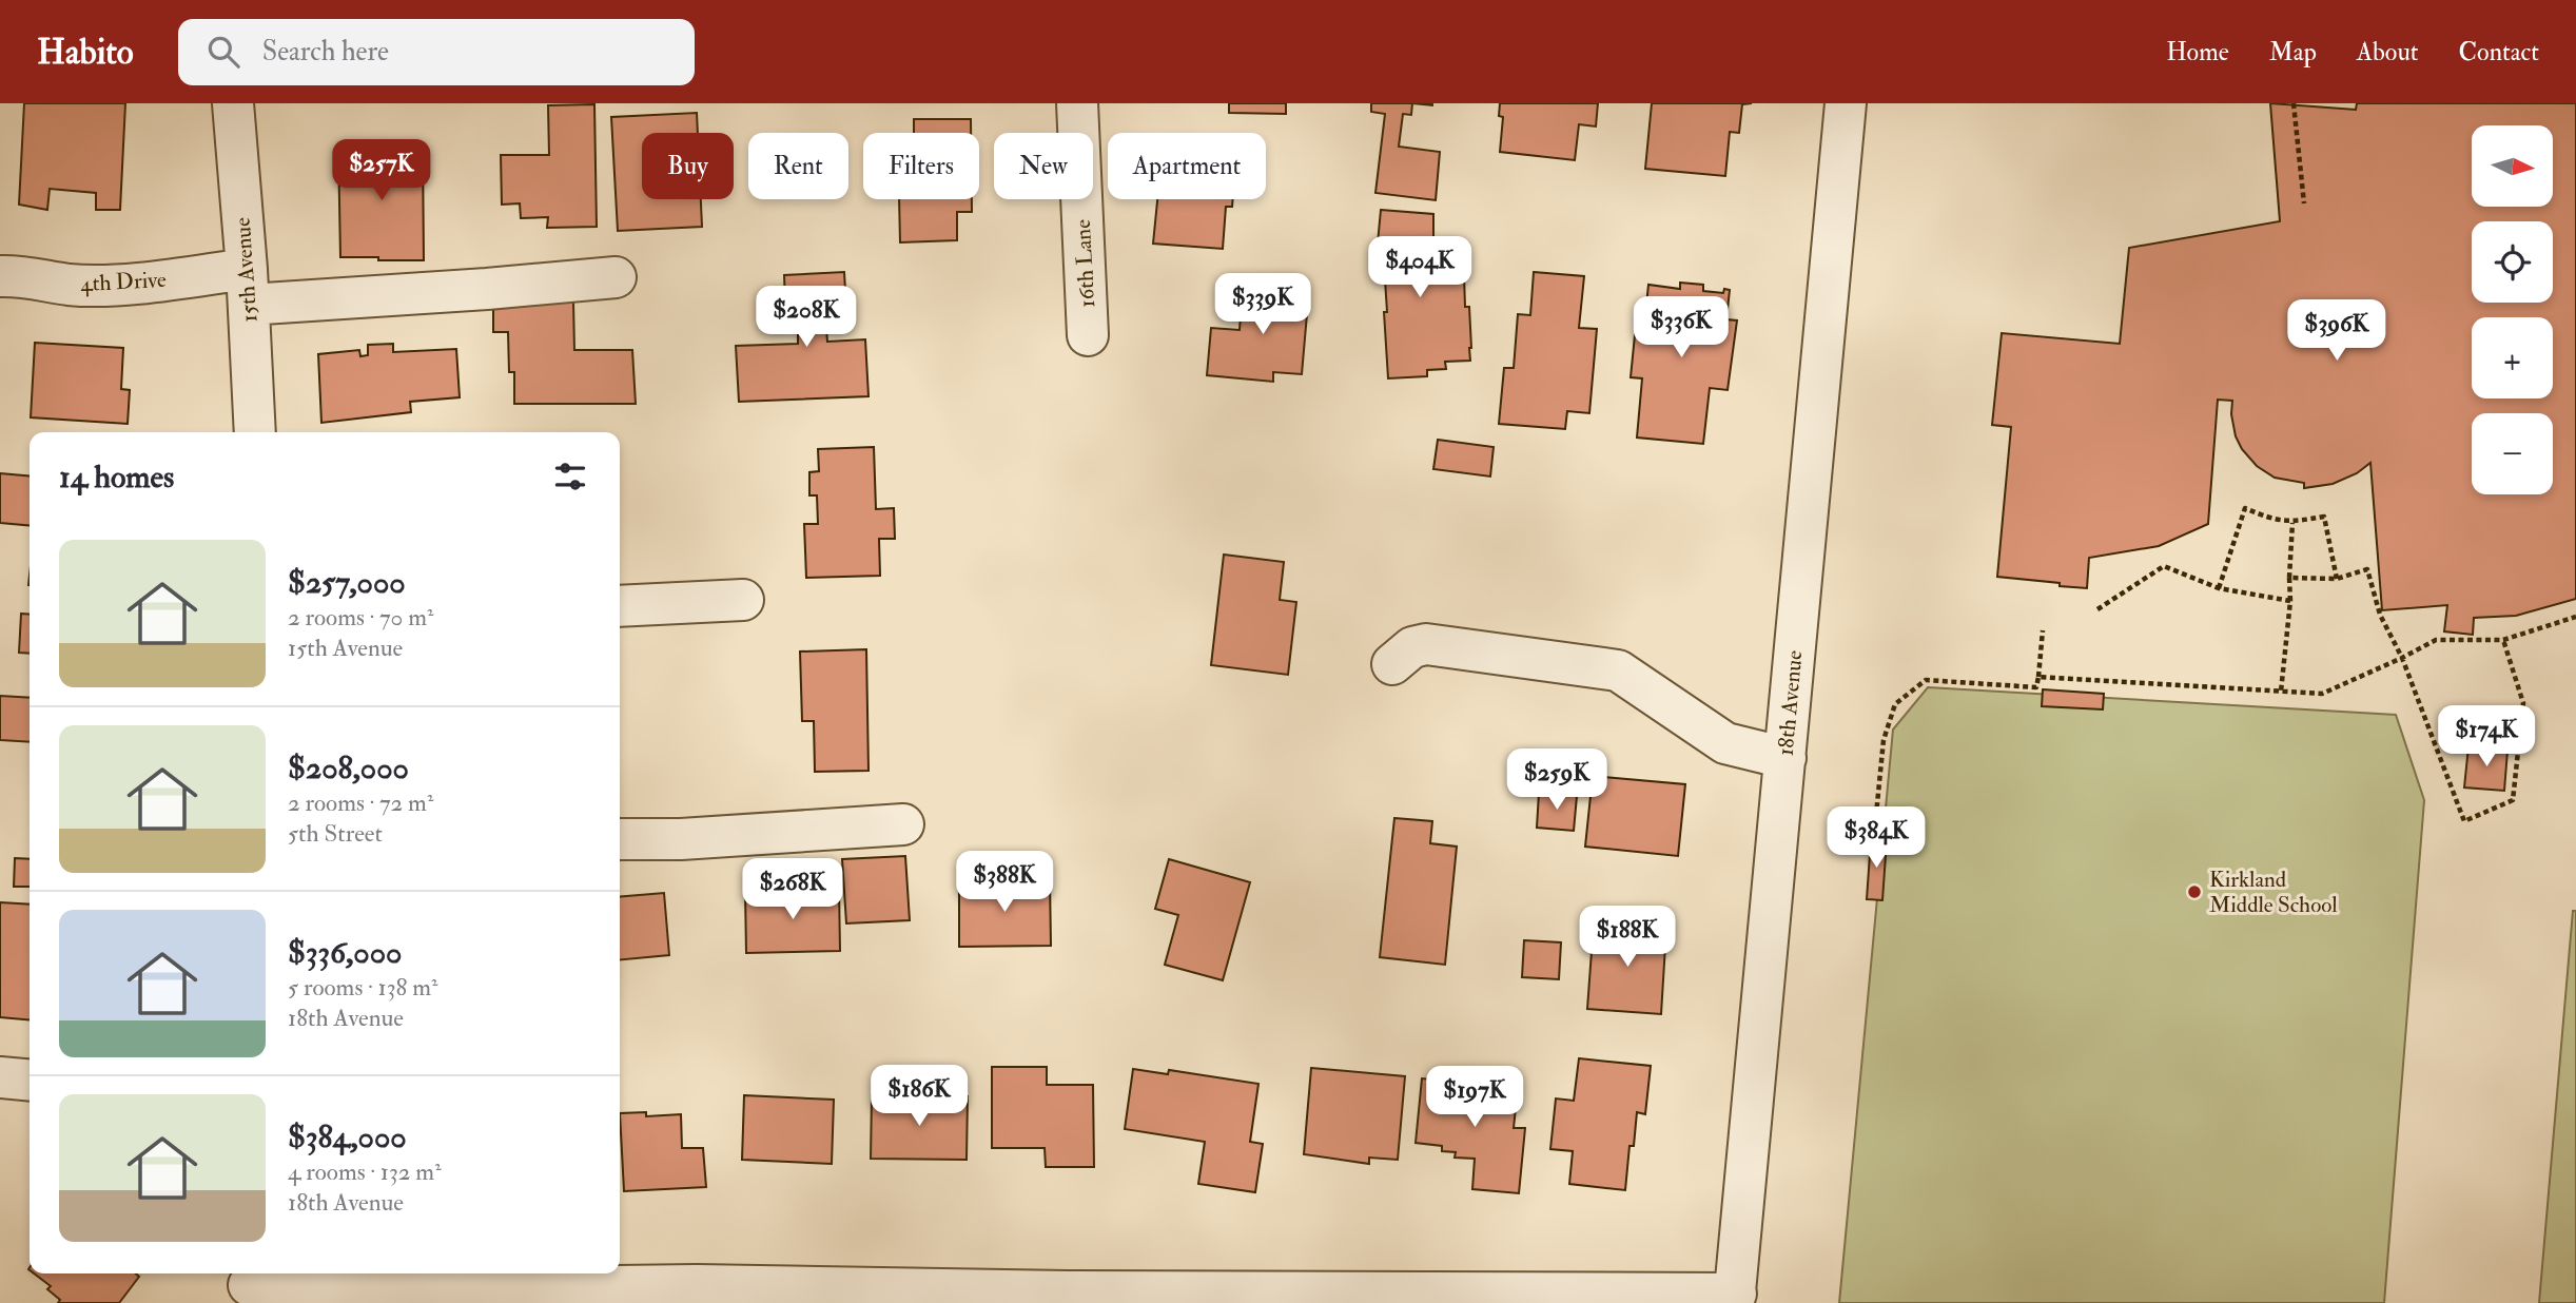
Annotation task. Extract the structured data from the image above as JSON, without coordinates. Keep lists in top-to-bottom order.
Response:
{
  "streets": {
    "street": [
      "16th Lane",
      "15th Avenue",
      "4th Drive",
      "18th Avenue"
    ]
  },
  "crossings": [
    ["15th Avenue", "4th Drive"]
  ],
  "places": ["Kirkland Middle School"],
  "north": "right",
  "page": {
    "header": "Habito",
    "search": "Search here",
    "nav": [
      "Home",
      "Map",
      "About",
      "Contact"
    ],
    "map_buttons": ["+", "−"],
    "chip": [
      "Buy",
      "Rent",
      "Filters",
      "New",
      "Apartment"
    ],
    "price": [
      "$257K",
      "$404K",
      "$339K",
      "$208K",
      "$336K",
      "$396K",
      "$174K",
      "$259K",
      "$384K",
      "$388K",
      "$268K",
      "$188K",
      "$186K",
      "$197K"
    ],
    "heading": "14 homes",
    "list": [
      {
        "name": "$257,000",
        "note": "2 rooms · 70 m² · 15th Avenue"
      },
      {
        "name": "$208,000",
        "note": "2 rooms · 72 m² · 5th Street"
      },
      {
        "name": "$336,000",
        "note": "5 rooms · 138 m² · 18th Avenue"
      },
      {
        "name": "$384,000",
        "note": "4 rooms · 132 m² · 18th Avenue"
      }
    ]
  }
}
